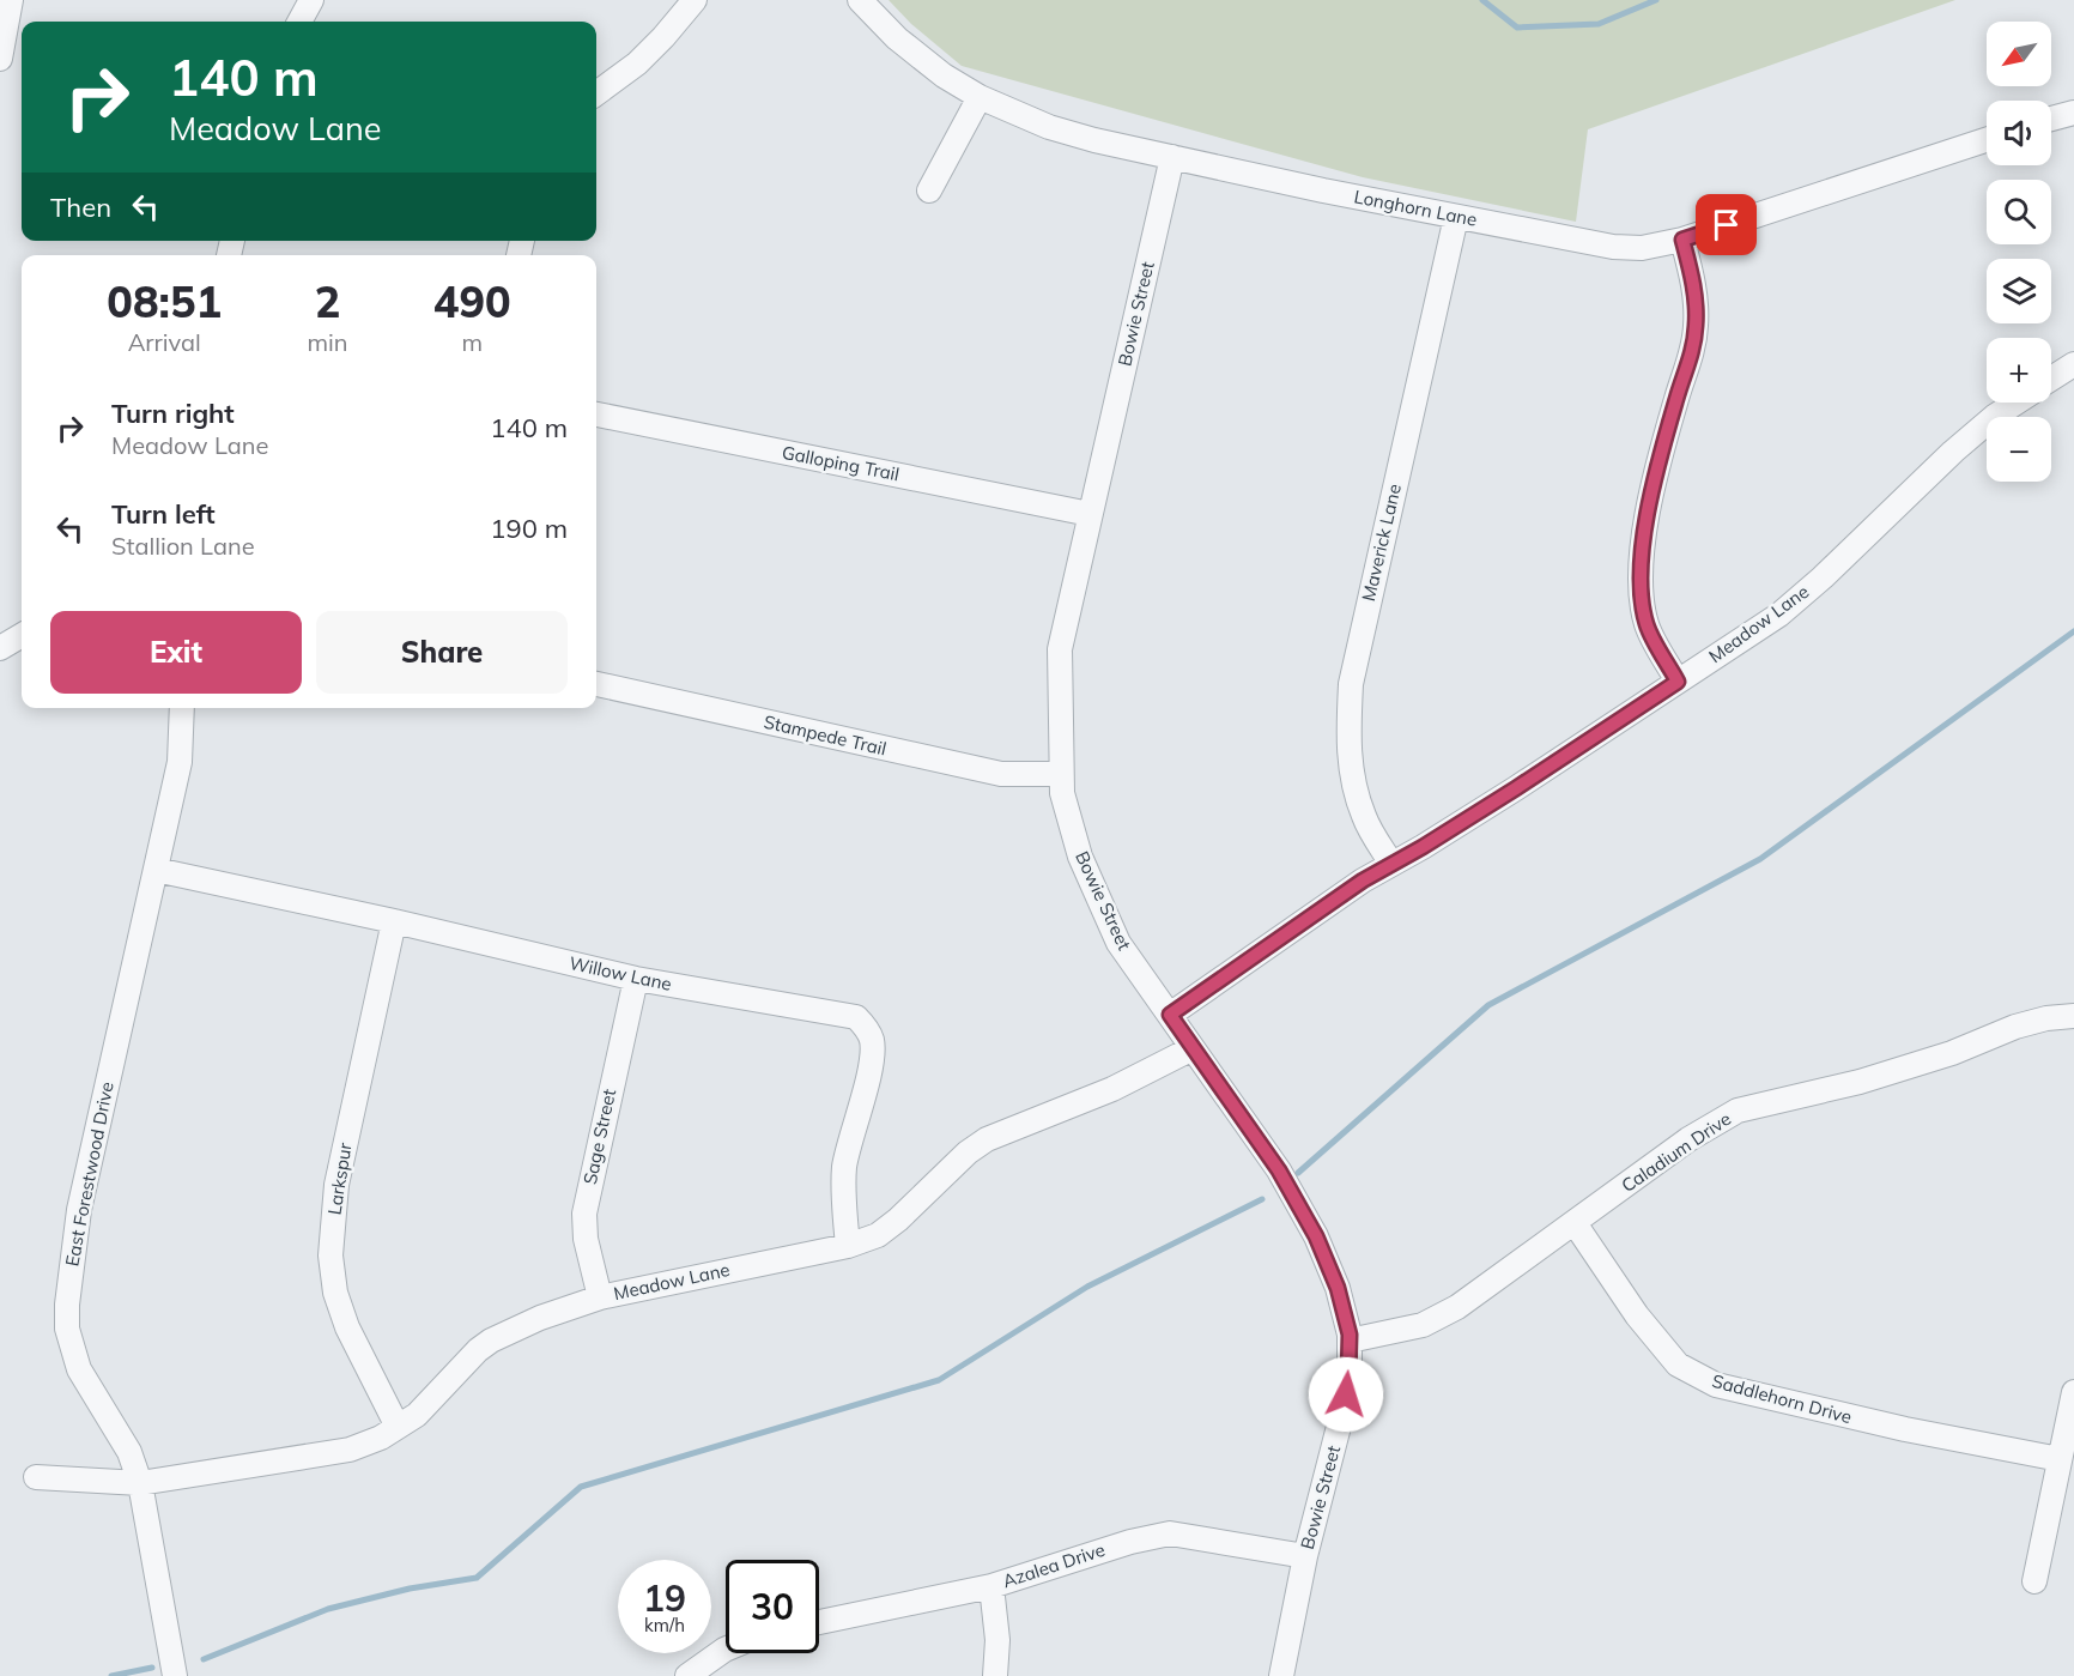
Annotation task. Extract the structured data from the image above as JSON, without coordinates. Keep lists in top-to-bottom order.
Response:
{
  "streets": {
    "street": [
      "Longhorn Lane",
      "Bowie Street",
      "Galloping Trail",
      "Maverick Lane",
      "Meadow Lane",
      "Stampede Trail",
      "Willow Lane",
      "Sage Street",
      "Caladium Drive",
      "East Forestwood Drive",
      "Larkspur",
      "Saddlehorn Drive",
      "Azalea Drive"
    ]
  },
  "crossings": [
    ["Longhorn Lane", "Bowie Street"],
    ["Longhorn Lane", "Maverick Lane"],
    ["Bowie Street", "Galloping Trail"],
    ["Bowie Street", "Meadow Lane"],
    ["Bowie Street", "Stampede Trail"],
    ["Bowie Street", "Caladium Drive"],
    ["Bowie Street", "Azalea Drive"],
    ["Maverick Lane", "Meadow Lane"],
    ["Meadow Lane", "Willow Lane"],
    ["Meadow Lane", "Sage Street"],
    ["Meadow Lane", "East Forestwood Drive"],
    ["Meadow Lane", "Larkspur"],
    ["Willow Lane", "Sage Street"],
    ["Willow Lane", "East Forestwood Drive"],
    ["Willow Lane", "Larkspur"],
    ["Caladium Drive", "Saddlehorn Drive"]
  ],
  "north": "bottom left",
  "page": {
    "map_buttons": ["+", "−"],
    "turn": ["140 m", "Meadow Lane"],
    "then": "Then",
    "eta": [
      "08:51",
      "Arrival",
      "2",
      "min",
      "490",
      "m"
    ],
    "list": [
      {
        "name": "Turn right",
        "note": "Meadow Lane",
        "value": "140 m"
      },
      {
        "name": "Turn left",
        "note": "Stallion Lane",
        "value": "190 m"
      }
    ],
    "buttons": ["Exit", "Share"],
    "speed": "19 km/h",
    "limit": "30"
  }
}
